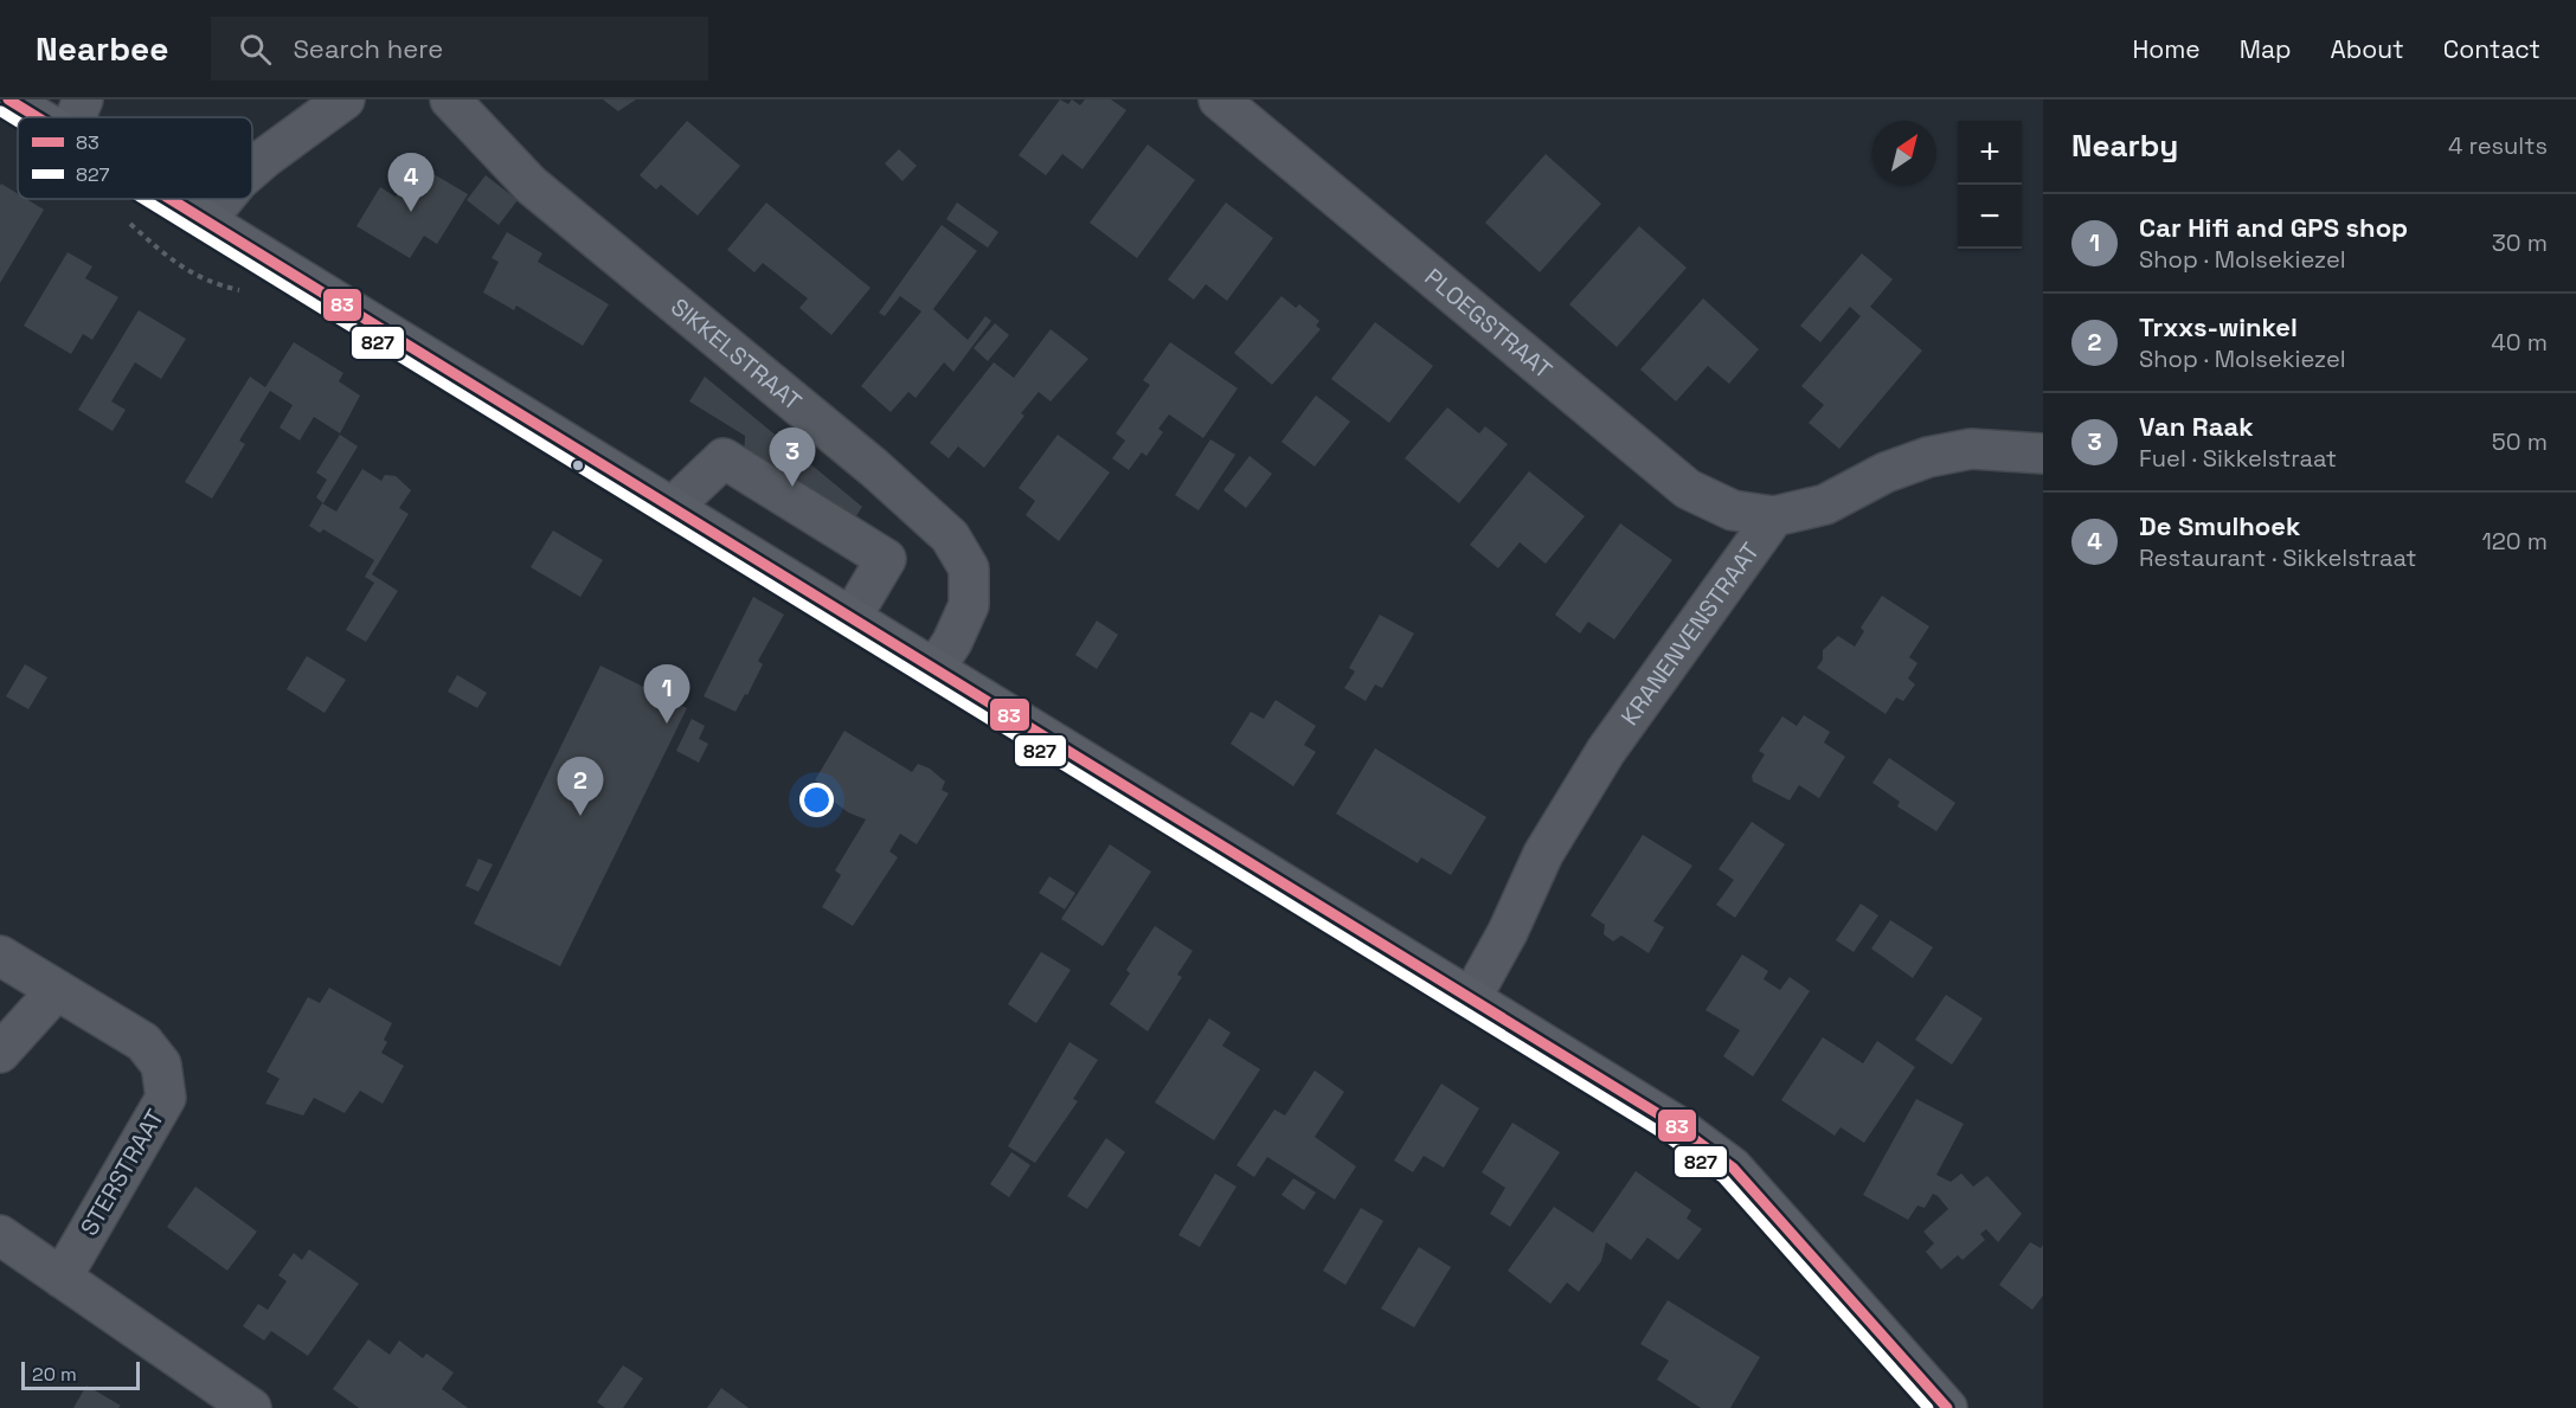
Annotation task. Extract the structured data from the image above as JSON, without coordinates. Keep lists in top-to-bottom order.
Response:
{
  "streets": {
    "street": [
      "PLOEGSTRAAT",
      "SIKKELSTRAAT",
      "KRANENVENSTRAAT",
      "STERSTRAAT"
    ]
  },
  "crossings": [
    ["PLOEGSTRAAT", "KRANENVENSTRAAT"]
  ],
  "lines": ["transit line 83", "transit line 827"],
  "legend": ["83", "827"],
  "scale_bar": "20 m",
  "north": "top right",
  "page": {
    "header": "Nearbee",
    "search": "Search here",
    "nav": [
      "Home",
      "Map",
      "About",
      "Contact"
    ],
    "heading": ["Nearby", "4 results"],
    "map_buttons": ["+", "−"],
    "pins": [
      "4",
      "3",
      "1",
      "2"
    ],
    "list": [
      {
        "mark": "1",
        "name": "Car Hifi and GPS shop",
        "note": "Shop · Molsekiezel",
        "value": "30 m"
      },
      {
        "mark": "2",
        "name": "Trxxs-winkel",
        "note": "Shop · Molsekiezel",
        "value": "40 m"
      },
      {
        "mark": "3",
        "name": "Van Raak",
        "note": "Fuel · Sikkelstraat",
        "value": "50 m"
      },
      {
        "mark": "4",
        "name": "De Smulhoek",
        "note": "Restaurant · Sikkelstraat",
        "value": "120 m"
      }
    ],
    "scale": "20 m"
  }
}
